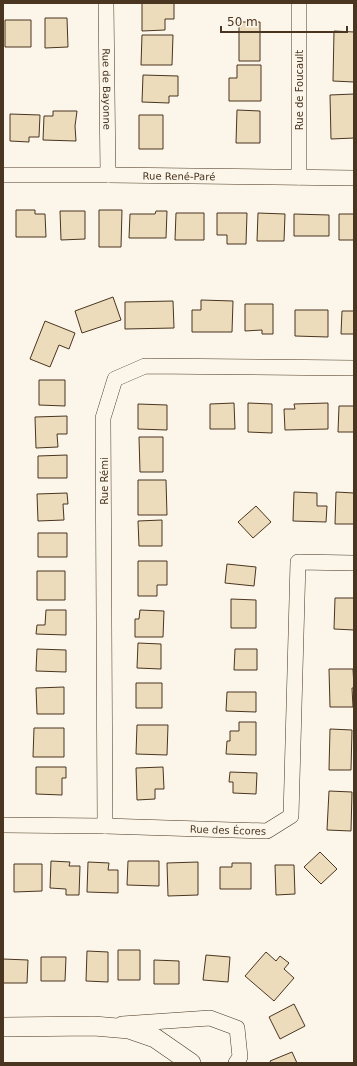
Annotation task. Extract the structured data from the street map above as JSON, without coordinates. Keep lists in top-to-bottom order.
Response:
{
  "streets": {
    "street": [
      "Rue de Bayonne",
      "Rue de Foucault",
      "Rue René-Paré",
      "Rue Rémi",
      "Rue des Écores"
    ]
  },
  "crossings": [
    ["Rue de Bayonne", "Rue René-Paré"],
    ["Rue de Foucault", "Rue René-Paré"],
    ["Rue Rémi", "Rue des Écores"]
  ],
  "scale_bar": "50 m"
}
